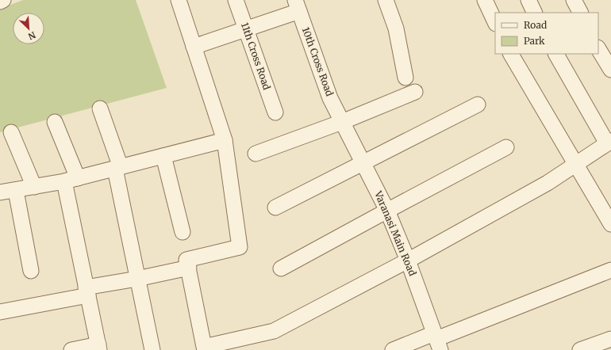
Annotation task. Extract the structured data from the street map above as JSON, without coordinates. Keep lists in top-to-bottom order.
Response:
{
  "streets": {
    "street": ["11th Cross Road", "10th Cross Road", "Varanasi Main Road"]
  },
  "crossings": [
    ["10th Cross Road", "Varanasi Main Road"]
  ],
  "legend": ["Road", "Park"],
  "north": "bottom right"
}
